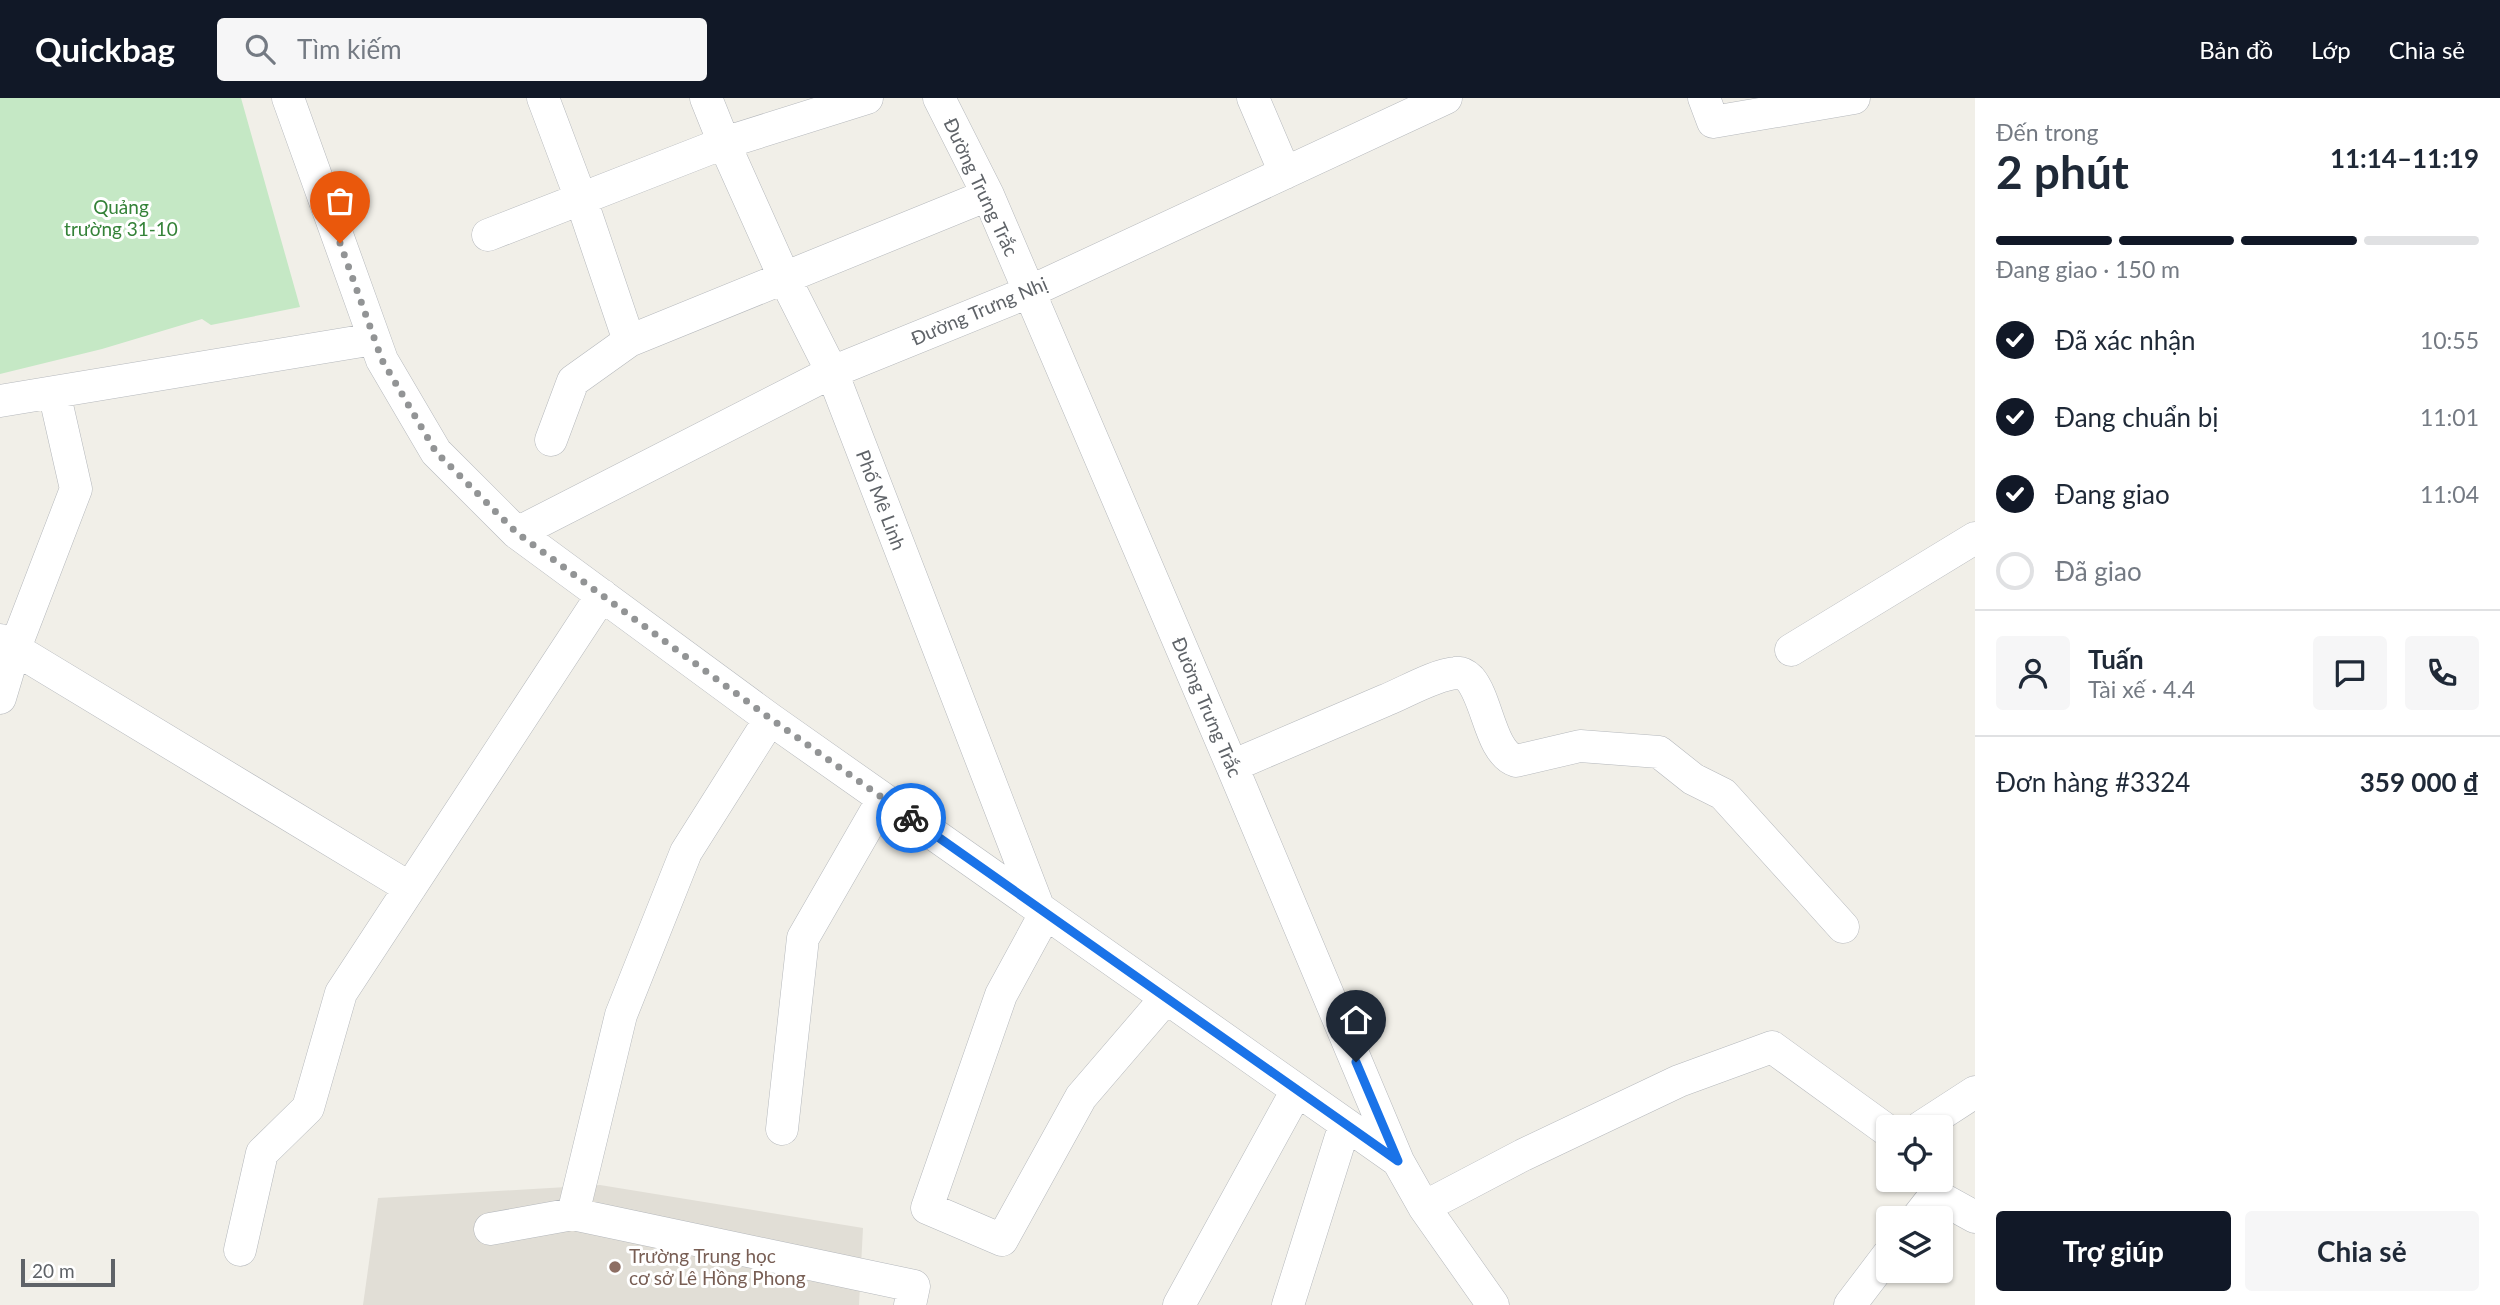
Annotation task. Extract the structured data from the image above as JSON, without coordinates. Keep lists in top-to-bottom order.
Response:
{
  "streets": {
    "street": ["Đường Trưng Trắc", "Đường Trưng Nhị", "Phố Mê Linh"]
  },
  "crossings": [
    ["Đường Trưng Trắc", "Đường Trưng Nhị"],
    ["Đường Trưng Nhị", "Phố Mê Linh"]
  ],
  "parks": ["Quảng trường 31-10"],
  "places": ["Trường Trung học cơ sở Lê Hồng Phong"],
  "scale_bar": "20 m",
  "page": {
    "header": "Quickbag",
    "search": "Tìm kiếm",
    "nav": ["Bản đồ", "Lớp", "Chia sẻ"],
    "heading": ["2 phút", "Đến trong", "11:14–11:19"],
    "panel": [
      "Tuấn",
      "Tài xế · 4.4",
      "Đơn hàng #3324",
      "359 000 ₫"
    ],
    "bar": "Đang giao · 150 m",
    "list": [
      ["Đã xác nhận", "10:55"],
      ["Đang chuẩn bị", "11:01"],
      ["Đang giao", "11:04"],
      "Đã giao"
    ],
    "buttons": ["Trợ giúp", "Chia sẻ"],
    "scale": "20 m"
  }
}
